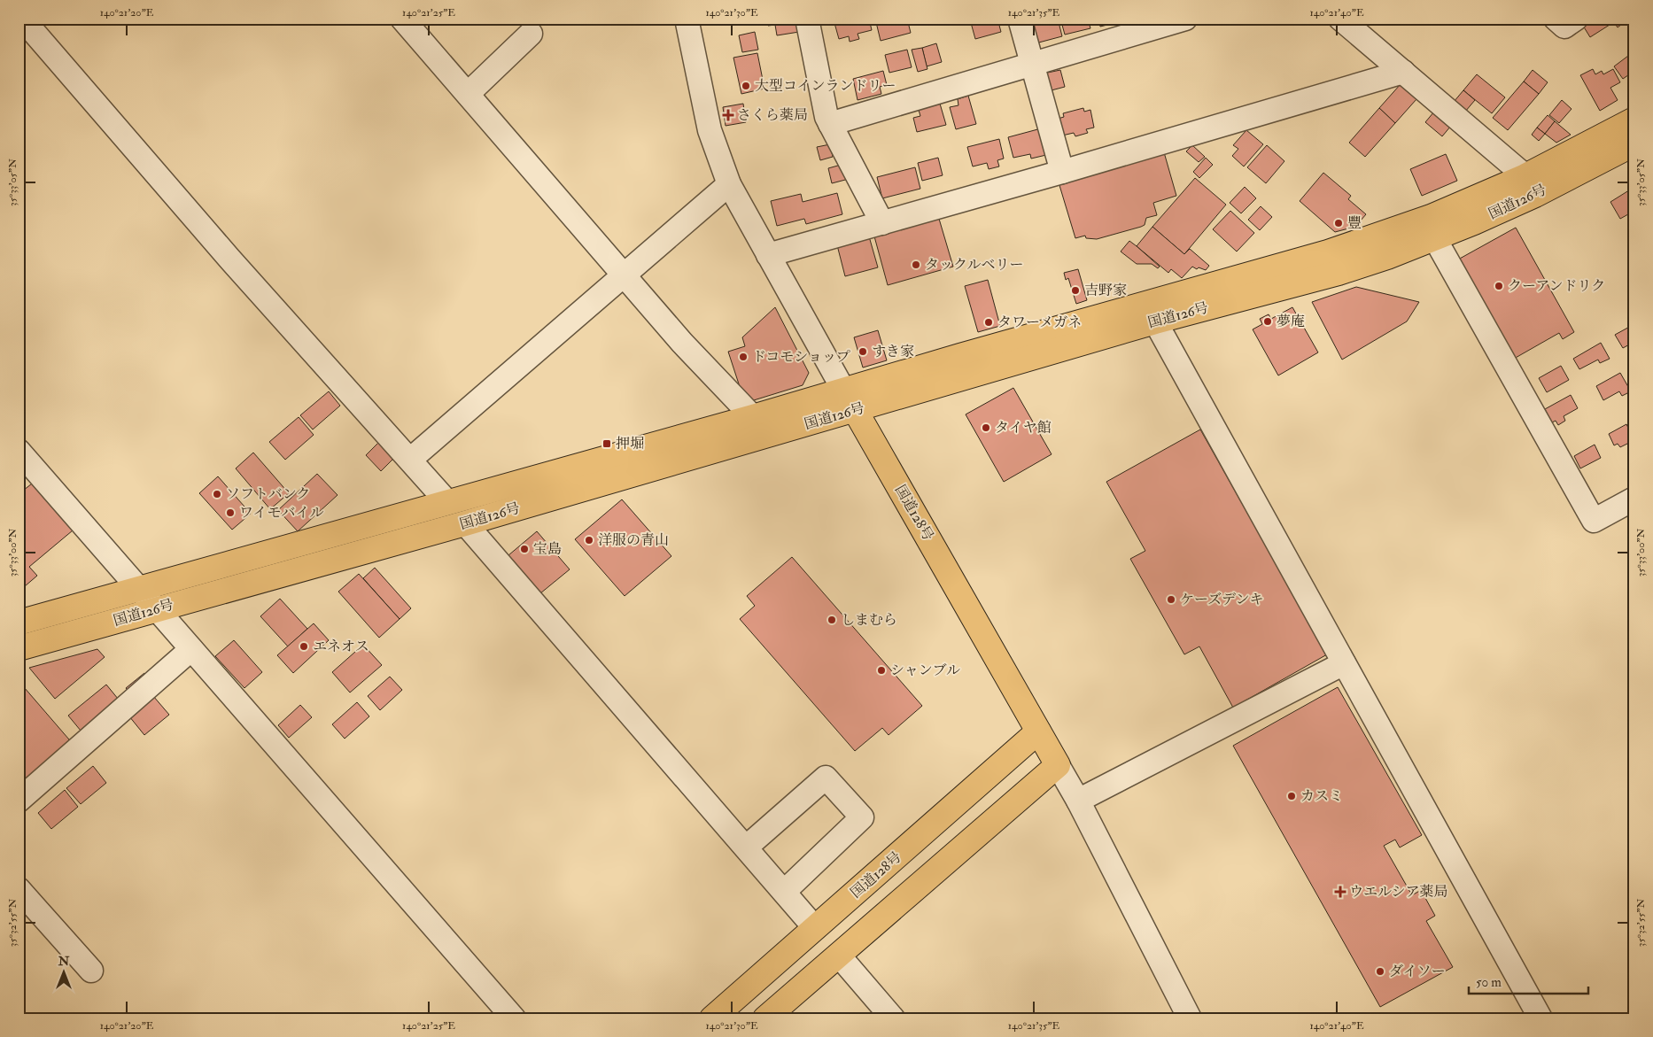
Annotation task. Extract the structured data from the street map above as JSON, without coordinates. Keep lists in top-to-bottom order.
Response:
{
  "streets": {
    "highway": ["国道126号", "国道128号"]
  },
  "crossings": [
    ["国道126号", "国道128号"]
  ],
  "places": {
    "other": [
      "大型コインランドリー",
      "豐",
      "タックルベリー",
      "クーアンドリク",
      "吉野家",
      "夢庵",
      "タワーメガネ",
      "すき家",
      "ドコモショップ",
      "タイヤ館",
      "ソフトバンク",
      "ワイモバイル",
      "洋服の青山",
      "宝島",
      "ケーズデンキ",
      "しまむら",
      "エネオス",
      "シャンブル",
      "カスミ",
      "ダイソー"
    ],
    "health": ["さくら薬局", "ウエルシア薬局"],
    "transit": ["押堀"]
  },
  "scale_bar": "50 m",
  "north": "top",
  "coordinates": [
    "140°21'20\"E",
    "140°21'25\"E",
    "140°21'30\"E",
    "140°21'35\"E",
    "140°21'40\"E",
    "35°33'05\"N",
    "35°33'00\"N",
    "35°32'55\"N"
  ]
}
